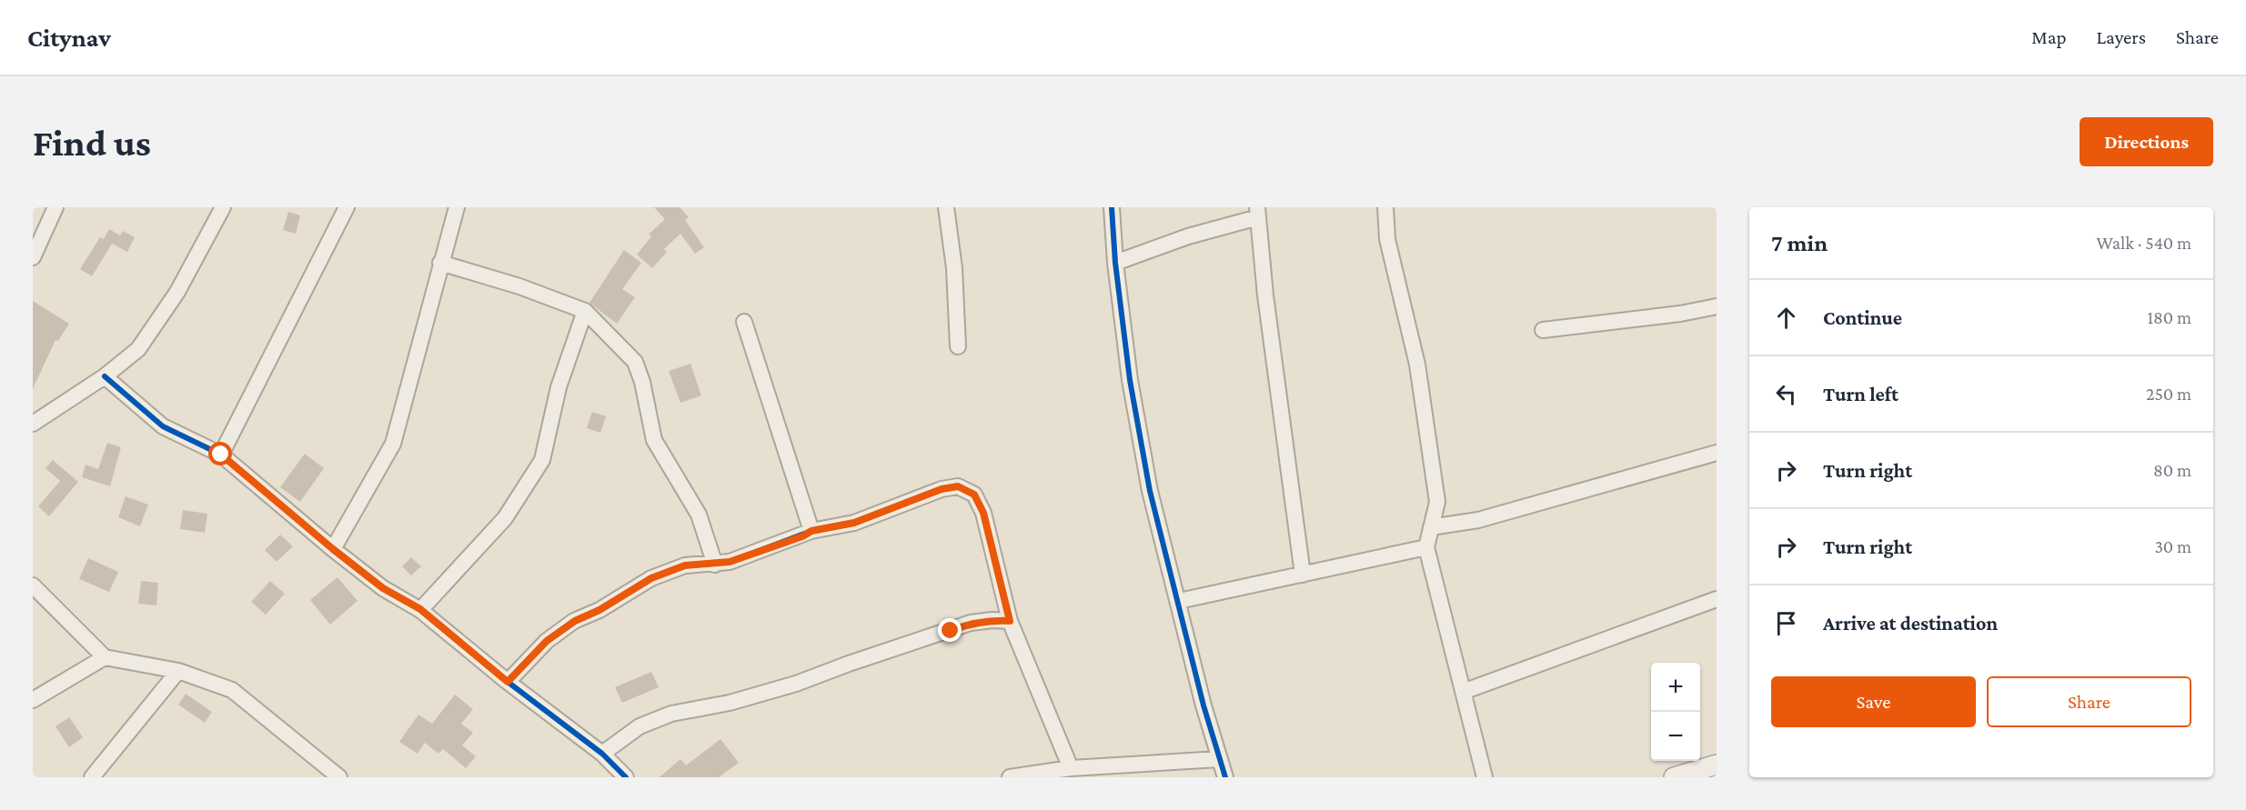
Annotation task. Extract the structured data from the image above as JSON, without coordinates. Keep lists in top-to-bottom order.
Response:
{
  "page": {
    "header": "Citynav",
    "nav": ["Map", "Layers", "Share"],
    "buttons": [
      "Directions",
      ["Save", "Share"]
    ],
    "title": "Find us",
    "heading": ["7 min", "Walk · 540 m"],
    "list": [
      ["Continue", "180 m"],
      ["Turn left", "250 m"],
      ["Turn right", "80 m"],
      ["Turn right", "30 m"],
      "Arrive at destination"
    ],
    "map_buttons": ["+", "−"]
  }
}
